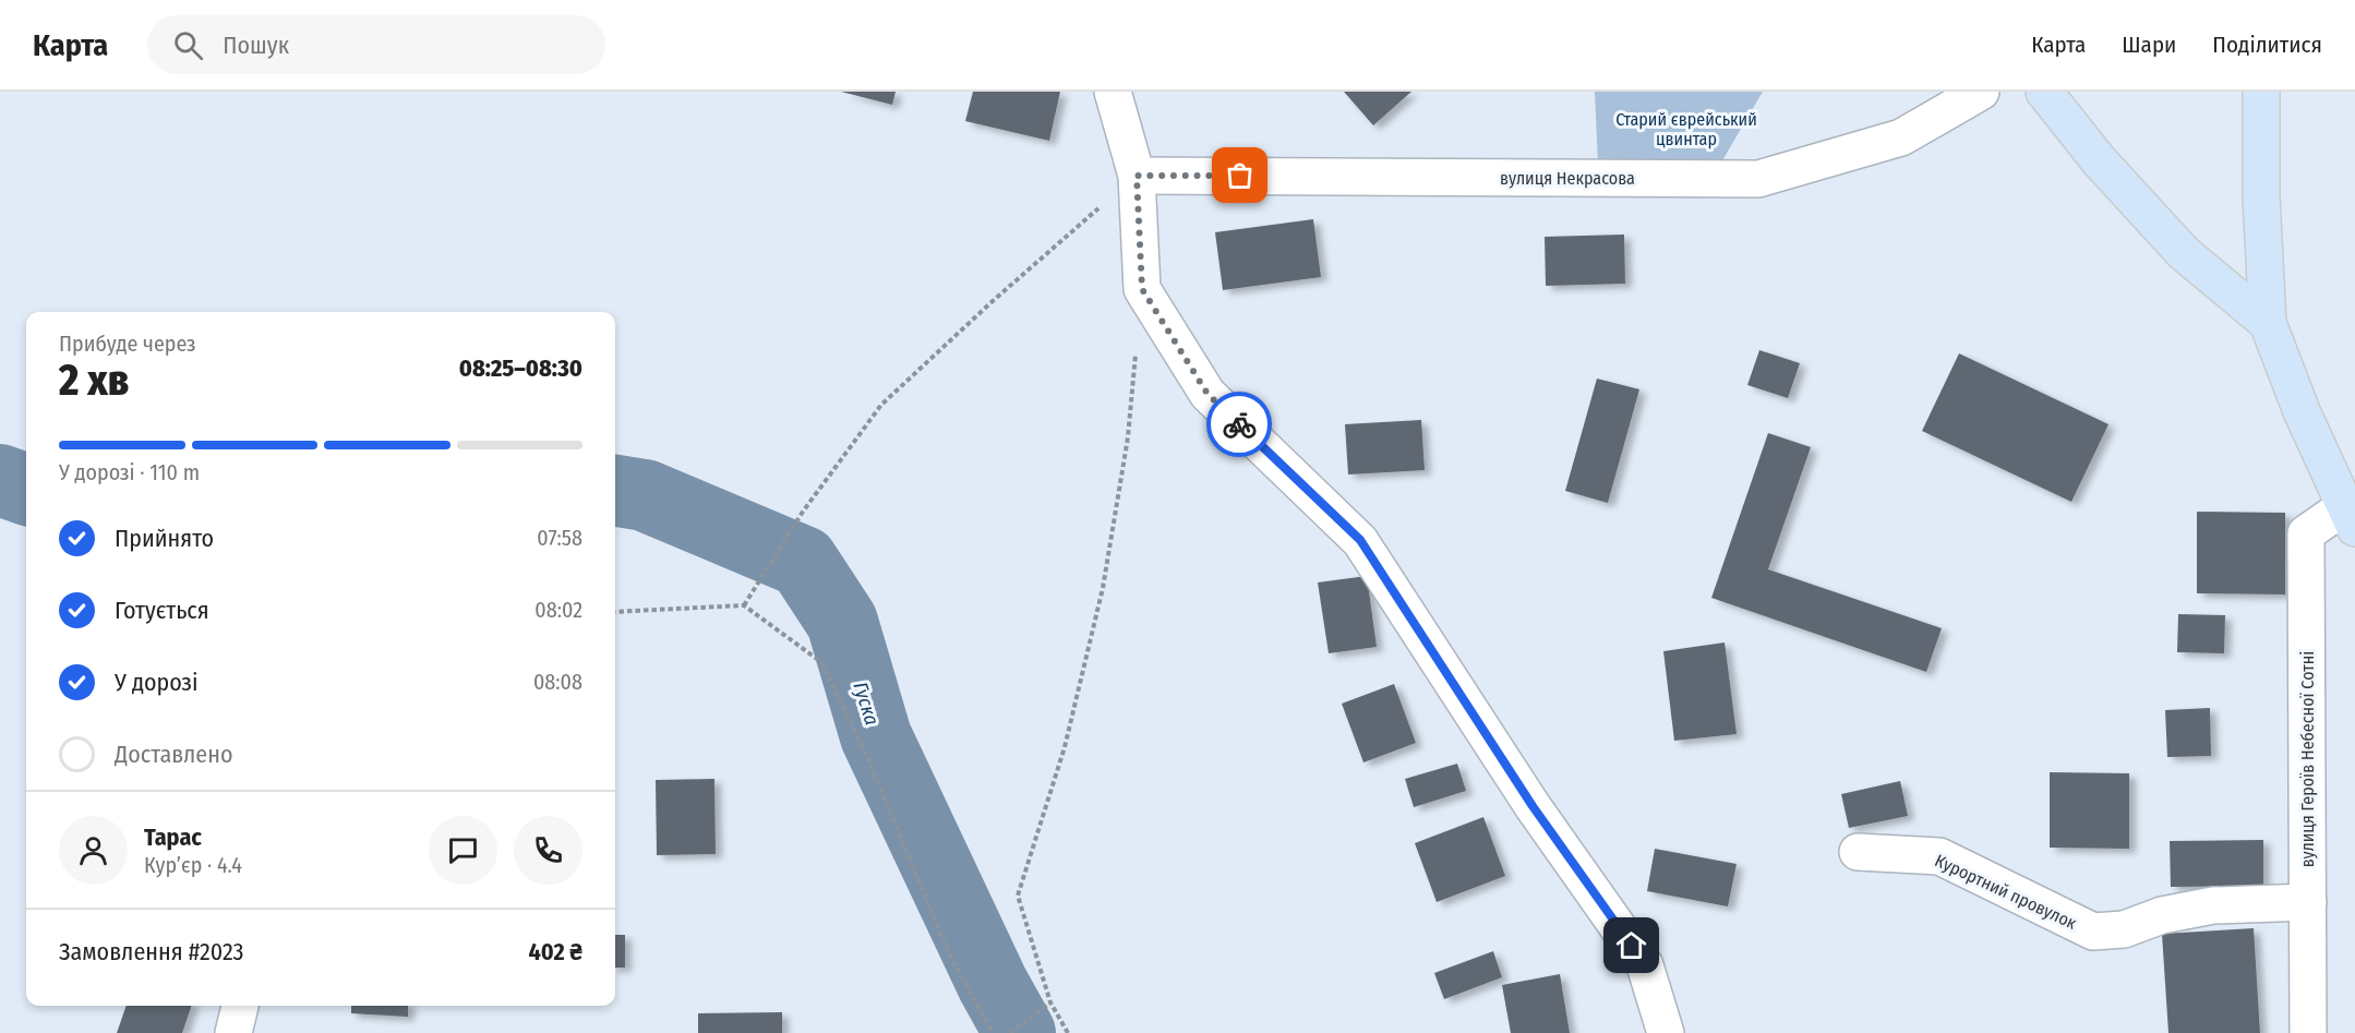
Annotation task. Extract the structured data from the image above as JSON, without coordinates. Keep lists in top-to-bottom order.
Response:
{
  "streets": {
    "main road": ["вулиця Героїв Небесної Сотні"],
    "street": ["вулиця Некрасова", "Курортний провулок"]
  },
  "crossings": [
    ["вулиця Героїв Небесної Сотні", "Курортний провулок"]
  ],
  "water": ["Гуска"],
  "parks": ["Старий єврейський цвинтар"],
  "page": {
    "header": "Карта",
    "search": "Пошук",
    "nav": ["Карта", "Шари", "Поділитися"],
    "heading": ["2 хв", "Прибуде через", "08:25–08:30"],
    "panel": [
      "Тарас",
      "Кур’єр · 4.4",
      "Замовлення #2023",
      "402 ₴"
    ],
    "bar": "У дорозі · 110 m",
    "list": [
      ["Прийнято", "07:58"],
      ["Готується", "08:02"],
      ["У дорозі", "08:08"],
      "Доставлено"
    ]
  }
}
